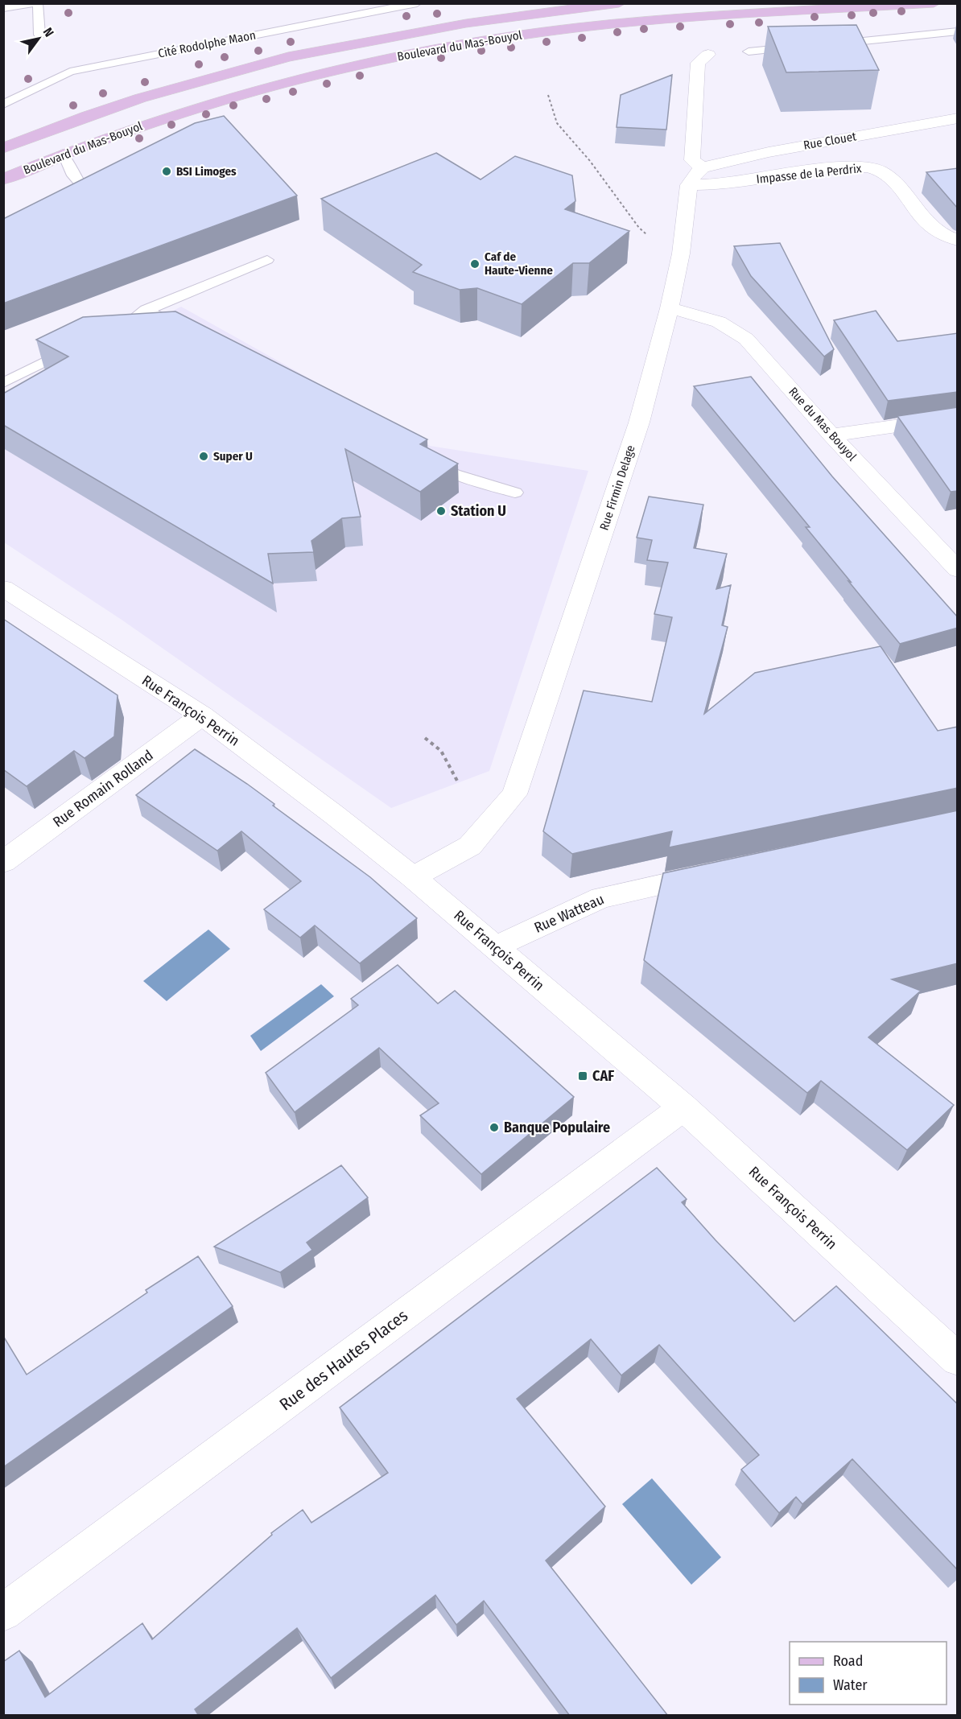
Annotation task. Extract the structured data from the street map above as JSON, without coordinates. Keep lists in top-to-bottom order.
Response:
{
  "streets": {
    "main road": ["Boulevard du Mas-Bouyol"],
    "street": [
      "Rue Clouet",
      "Impasse de la Perdrix",
      "Rue du Mas Bouyol",
      "Rue Firmin Delage",
      "Rue François Perrin",
      "Rue Romain Rolland",
      "Rue Watteau",
      "Rue des Hautes Places"
    ],
    "lane": ["Cité Rodolphe Maon"]
  },
  "crossings": [
    ["Impasse de la Perdrix", "Rue Firmin Delage"],
    ["Rue du Mas Bouyol", "Rue Firmin Delage"],
    ["Rue Firmin Delage", "Rue François Perrin"],
    ["Rue François Perrin", "Rue Romain Rolland"],
    ["Rue François Perrin", "Rue Watteau"],
    ["Rue François Perrin", "Rue des Hautes Places"]
  ],
  "places": {
    "other": [
      "BSI Limoges",
      "Caf de Haute-Vienne",
      "Super U",
      "Station U",
      "Banque Populaire"
    ],
    "transit": ["CAF"]
  },
  "legend": ["Road", "Water"],
  "north": "top right"
}
